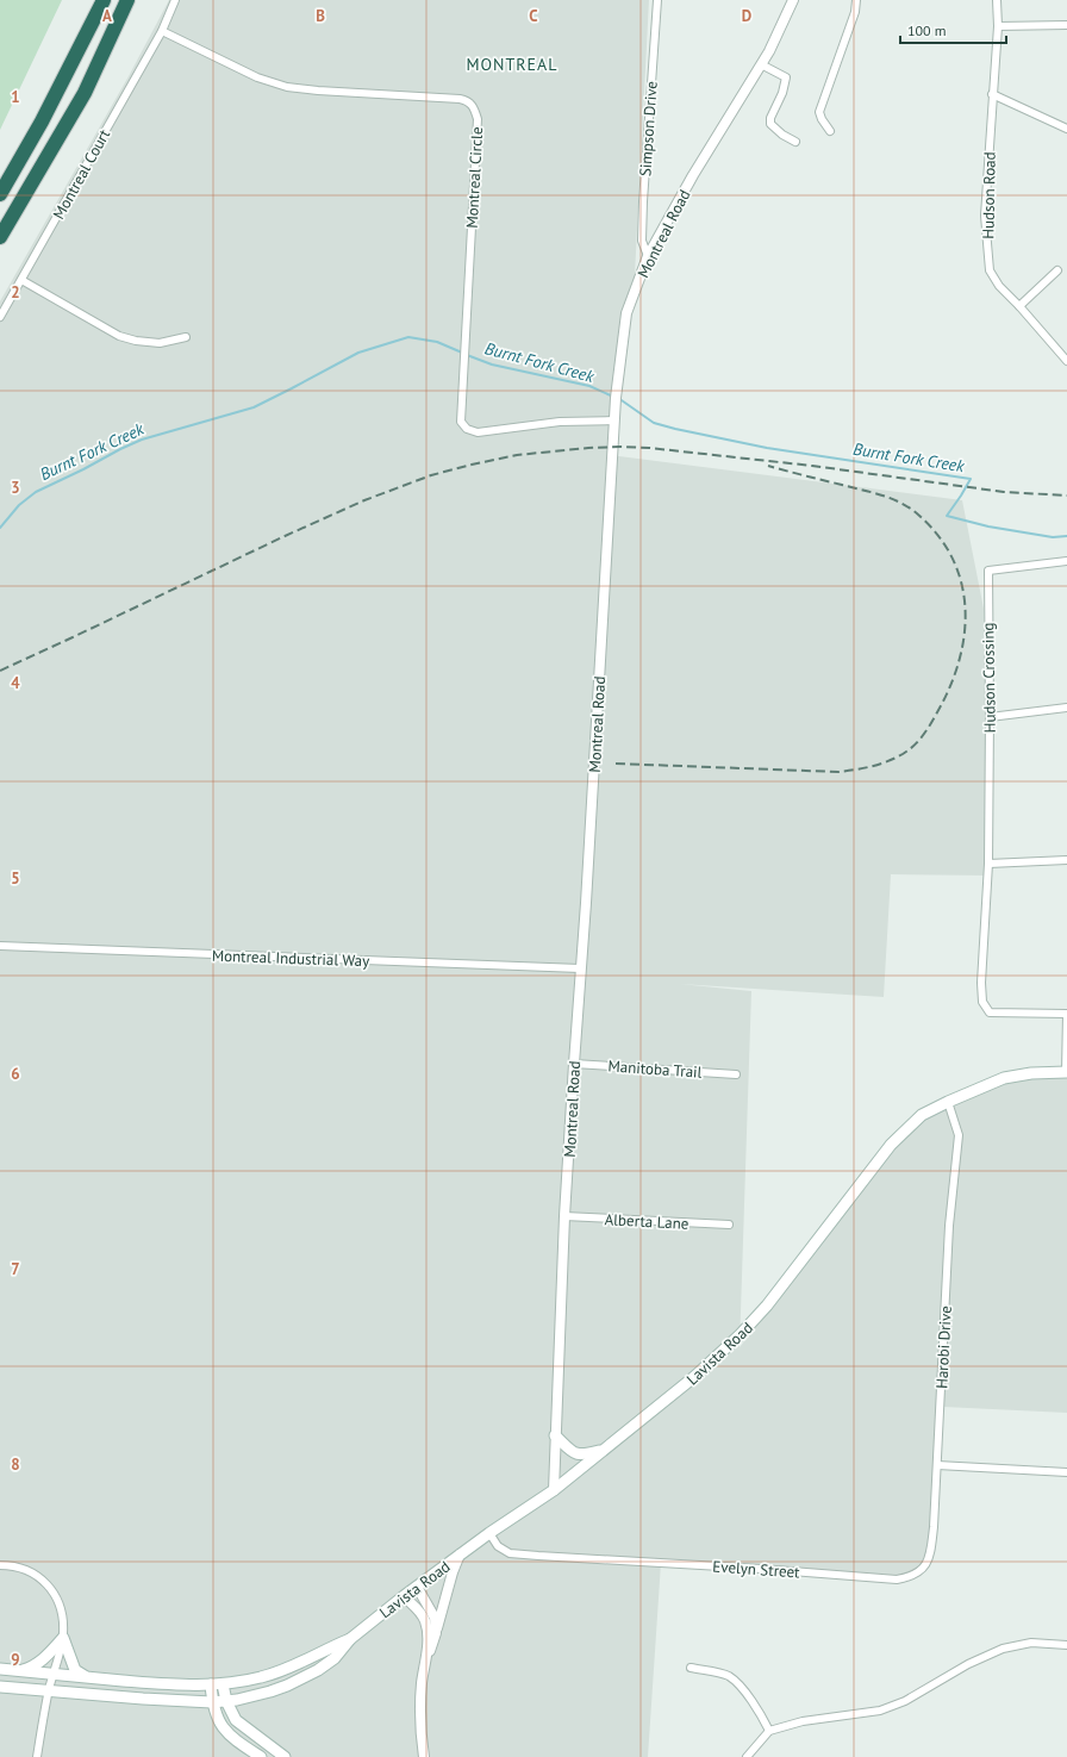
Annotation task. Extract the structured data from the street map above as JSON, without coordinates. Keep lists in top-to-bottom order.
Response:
{
  "streets": {
    "main road": ["Lavista Road"],
    "street": [
      "Simpson Drive",
      "Montreal Court",
      "Montreal Circle",
      "Hudson Road",
      "Montreal Road",
      "Hudson Crossing",
      "Montreal Industrial Way",
      "Manitoba Trail",
      "Alberta Lane",
      "Harobi Drive",
      "Evelyn Street"
    ]
  },
  "crossings": [
    ["Simpson Drive", "Montreal Road"],
    ["Montreal Court", "Montreal Circle"],
    ["Montreal Circle", "Montreal Road"],
    ["Montreal Road", "Montreal Industrial Way"],
    ["Montreal Road", "Manitoba Trail"],
    ["Montreal Road", "Alberta Lane"],
    ["Montreal Road", "Lavista Road"],
    ["Harobi Drive", "Lavista Road"],
    ["Harobi Drive", "Evelyn Street"],
    ["Lavista Road", "Evelyn Street"]
  ],
  "districts": ["MONTREAL"],
  "water": ["Burnt Fork Creek"],
  "scale_bar": "100 m",
  "grid": {
    "columns": [
      "A",
      "B",
      "C",
      "D"
    ],
    "rows": [
      "1",
      "2",
      "3",
      "4",
      "5",
      "6",
      "7",
      "8",
      "9"
    ]
  }
}
